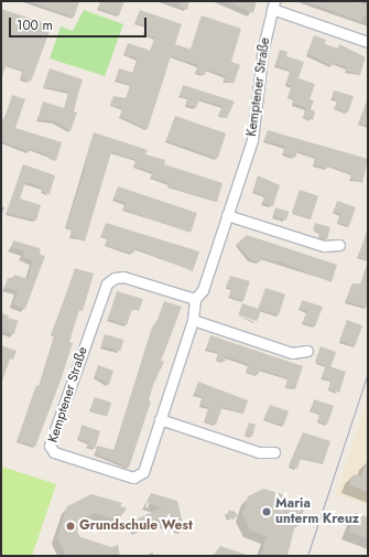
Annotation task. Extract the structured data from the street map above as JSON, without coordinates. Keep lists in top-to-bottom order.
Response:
{
  "streets": {
    "street": ["Kemptener Straße"]
  },
  "places": ["Maria unterm Kreuz", "Grundschule West"],
  "scale_bar": "100 m"
}
